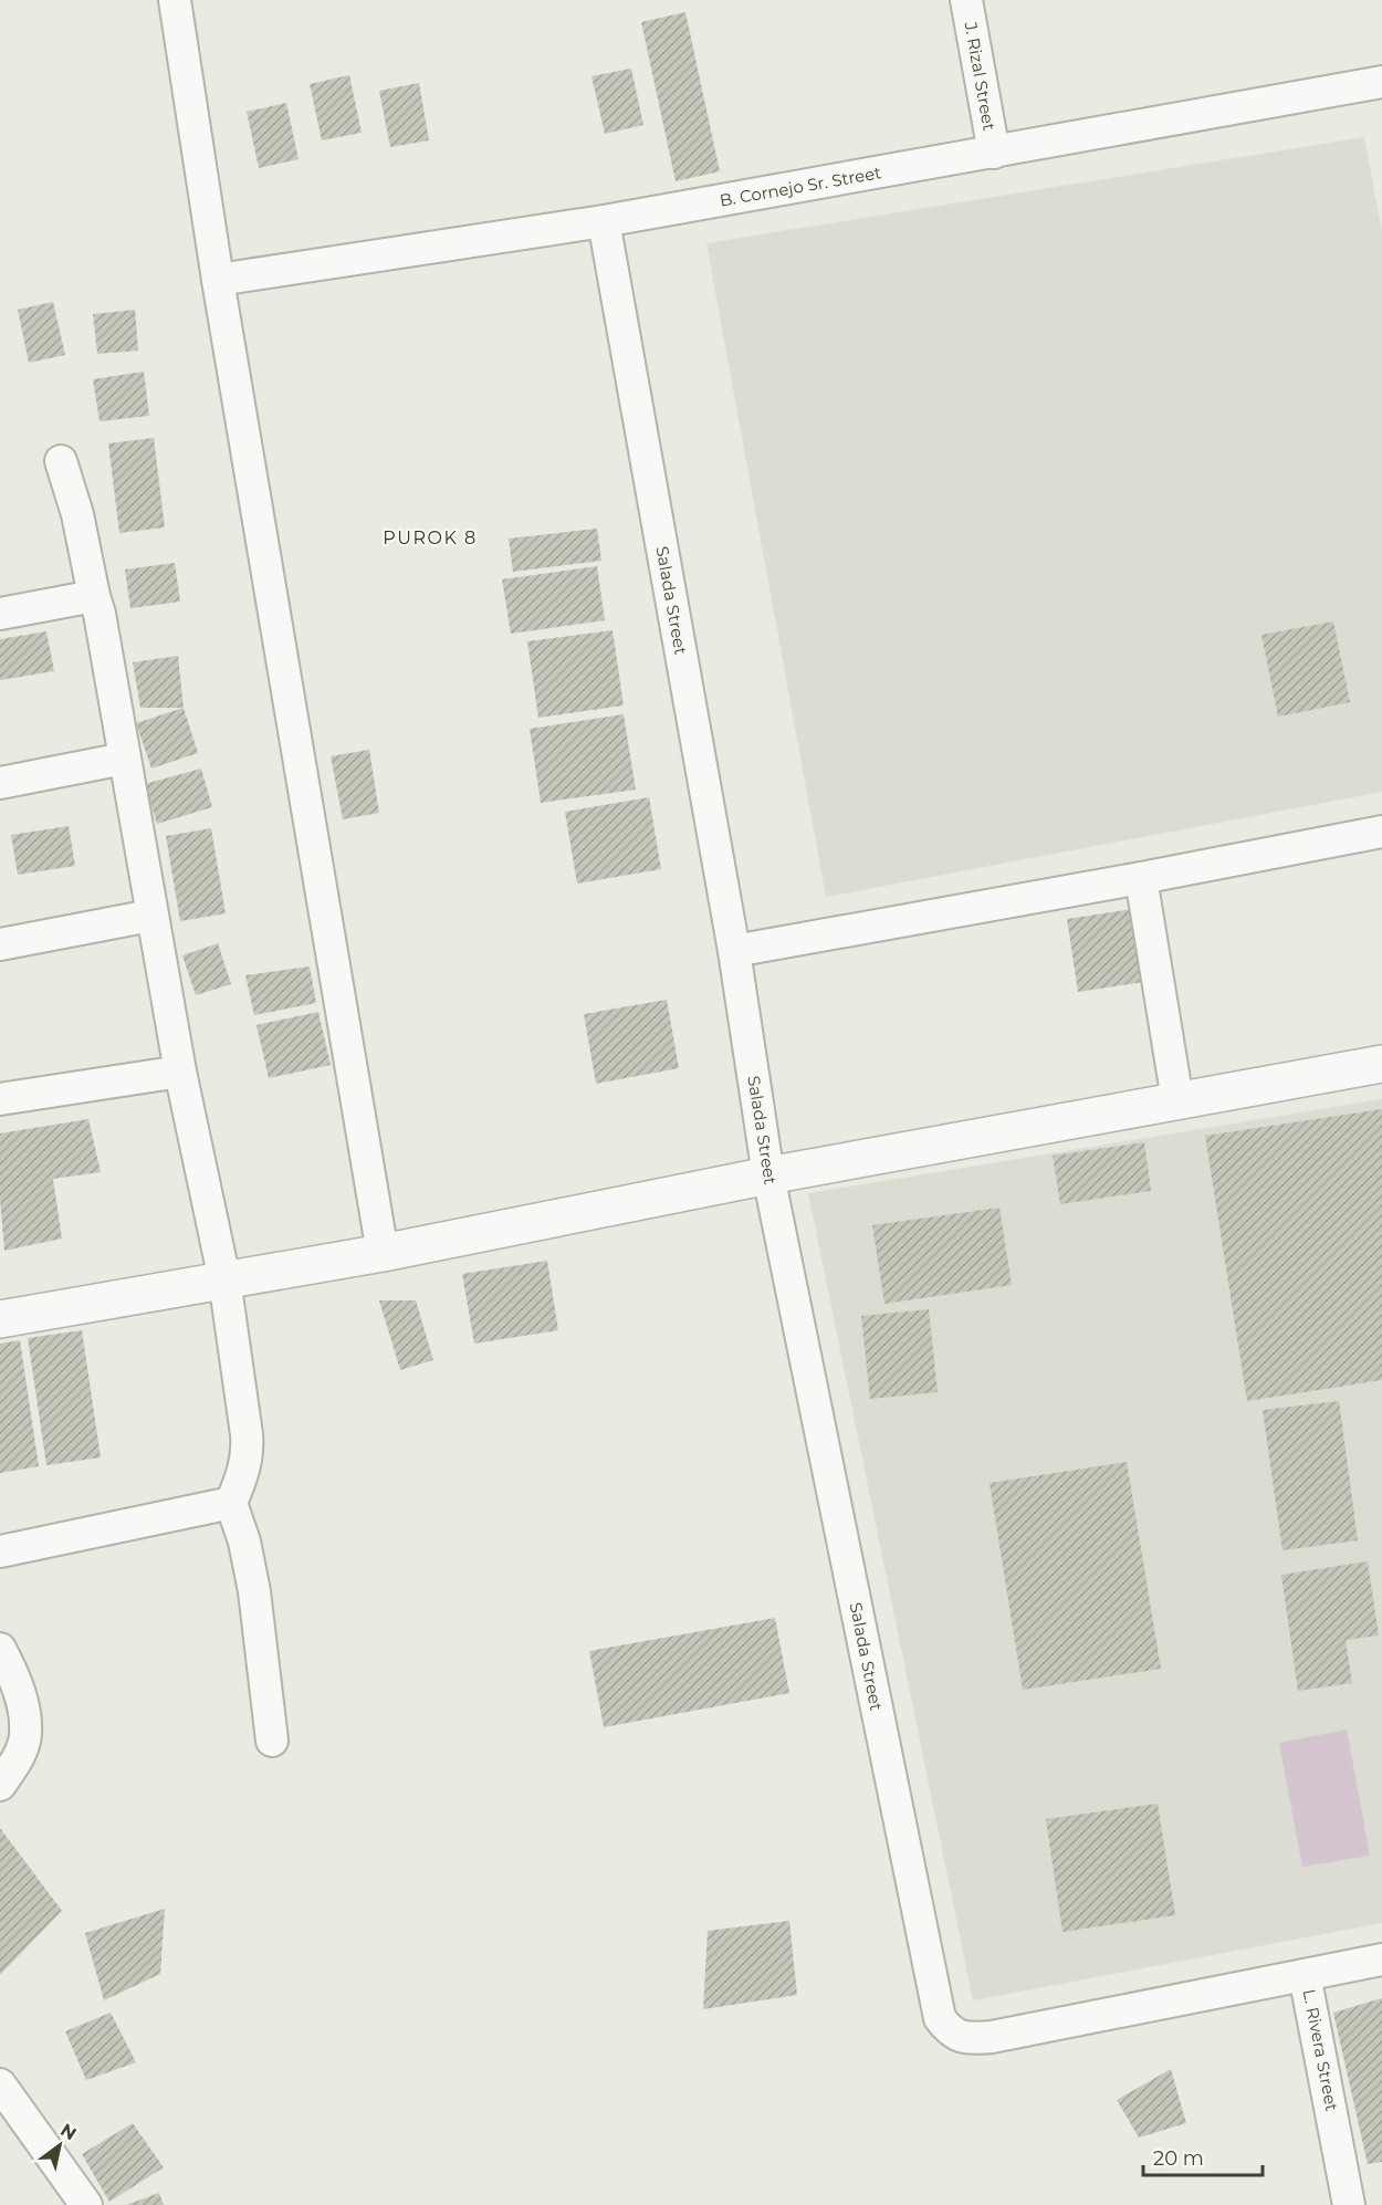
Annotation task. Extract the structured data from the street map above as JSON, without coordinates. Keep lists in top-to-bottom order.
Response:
{
  "streets": {
    "street": [
      "J. Rizal Street",
      "B. Cornejo Sr. Street",
      "Salada Street",
      "L. Rivera Street"
    ]
  },
  "crossings": [
    ["J. Rizal Street", "B. Cornejo Sr. Street"],
    ["B. Cornejo Sr. Street", "Salada Street"],
    ["Salada Street", "L. Rivera Street"]
  ],
  "districts": ["PUROK 8"],
  "scale_bar": "20 m",
  "north": "top right"
}
